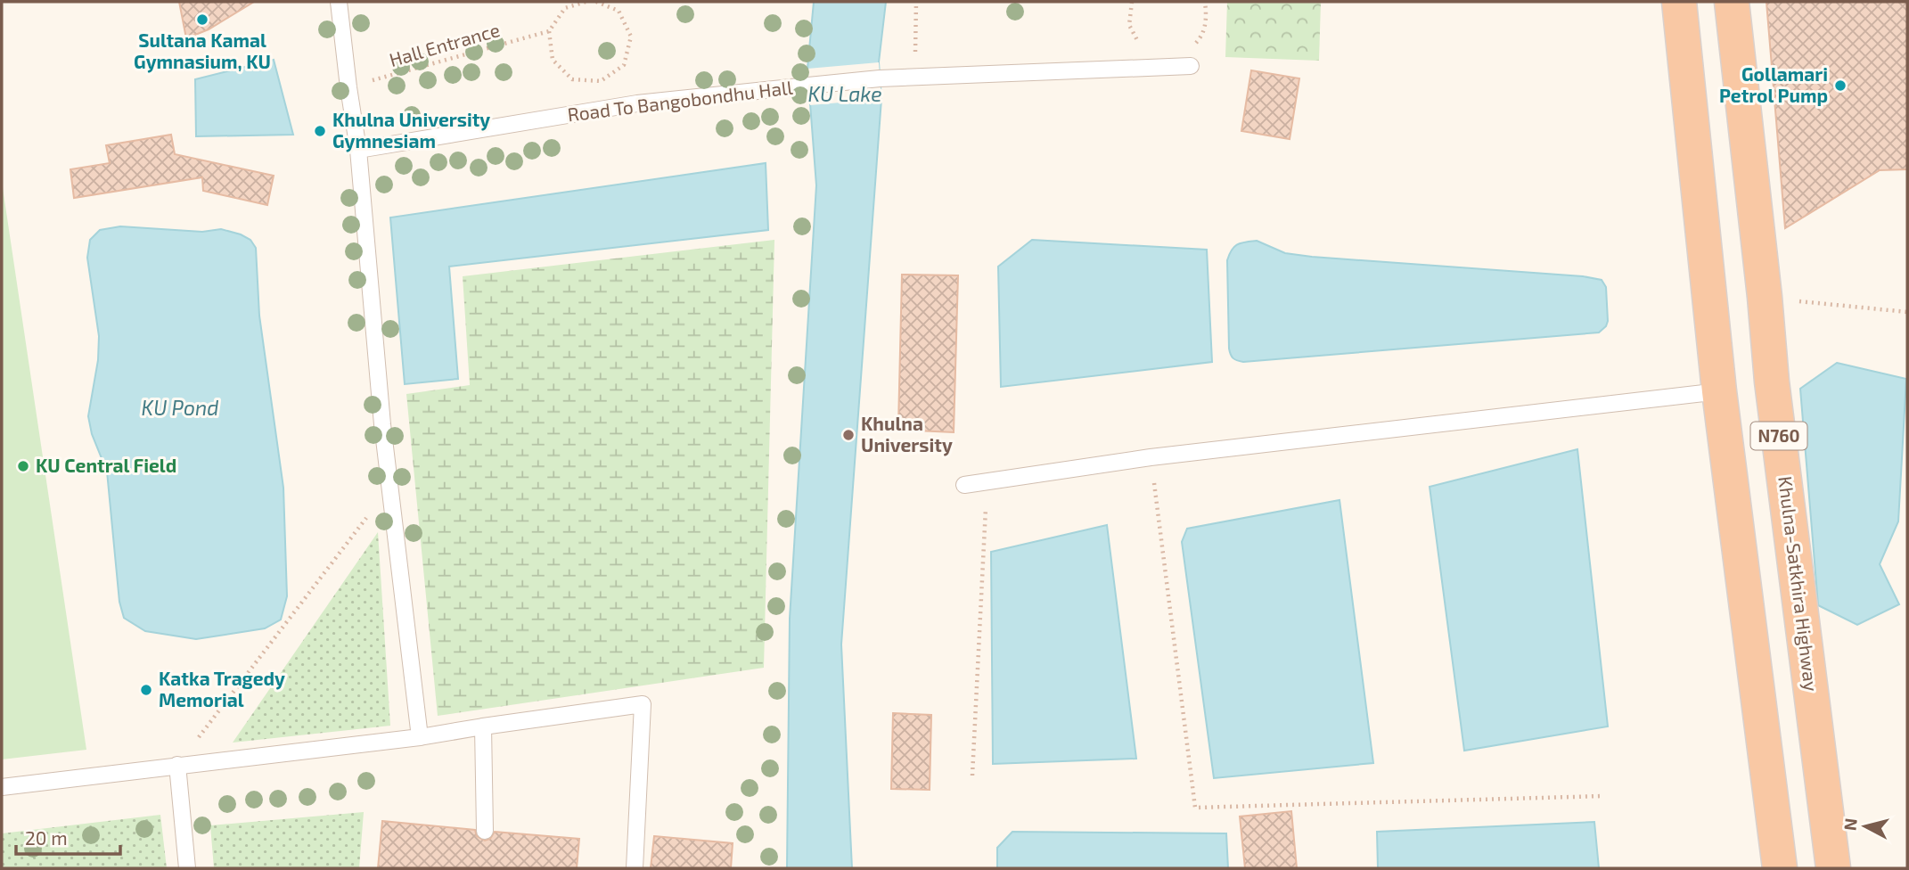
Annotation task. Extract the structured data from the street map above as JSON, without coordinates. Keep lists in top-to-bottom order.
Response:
{
  "streets": {
    "highway": ["N760", "Khulna-Satkhira Highway"],
    "lane": ["Road To Bangobondhu Hall"],
    "path": ["Hall Entrance"]
  },
  "water": ["KU Lake", "KU Pond"],
  "places": [
    "Sultana Kamal Gymnasium, KU",
    "Gollamari Petrol Pump",
    "Khulna University Gymnesiam",
    "Khulna University",
    "KU Central Field",
    "Katka Tragedy Memorial"
  ],
  "scale_bar": "20 m",
  "north": "left"
}
